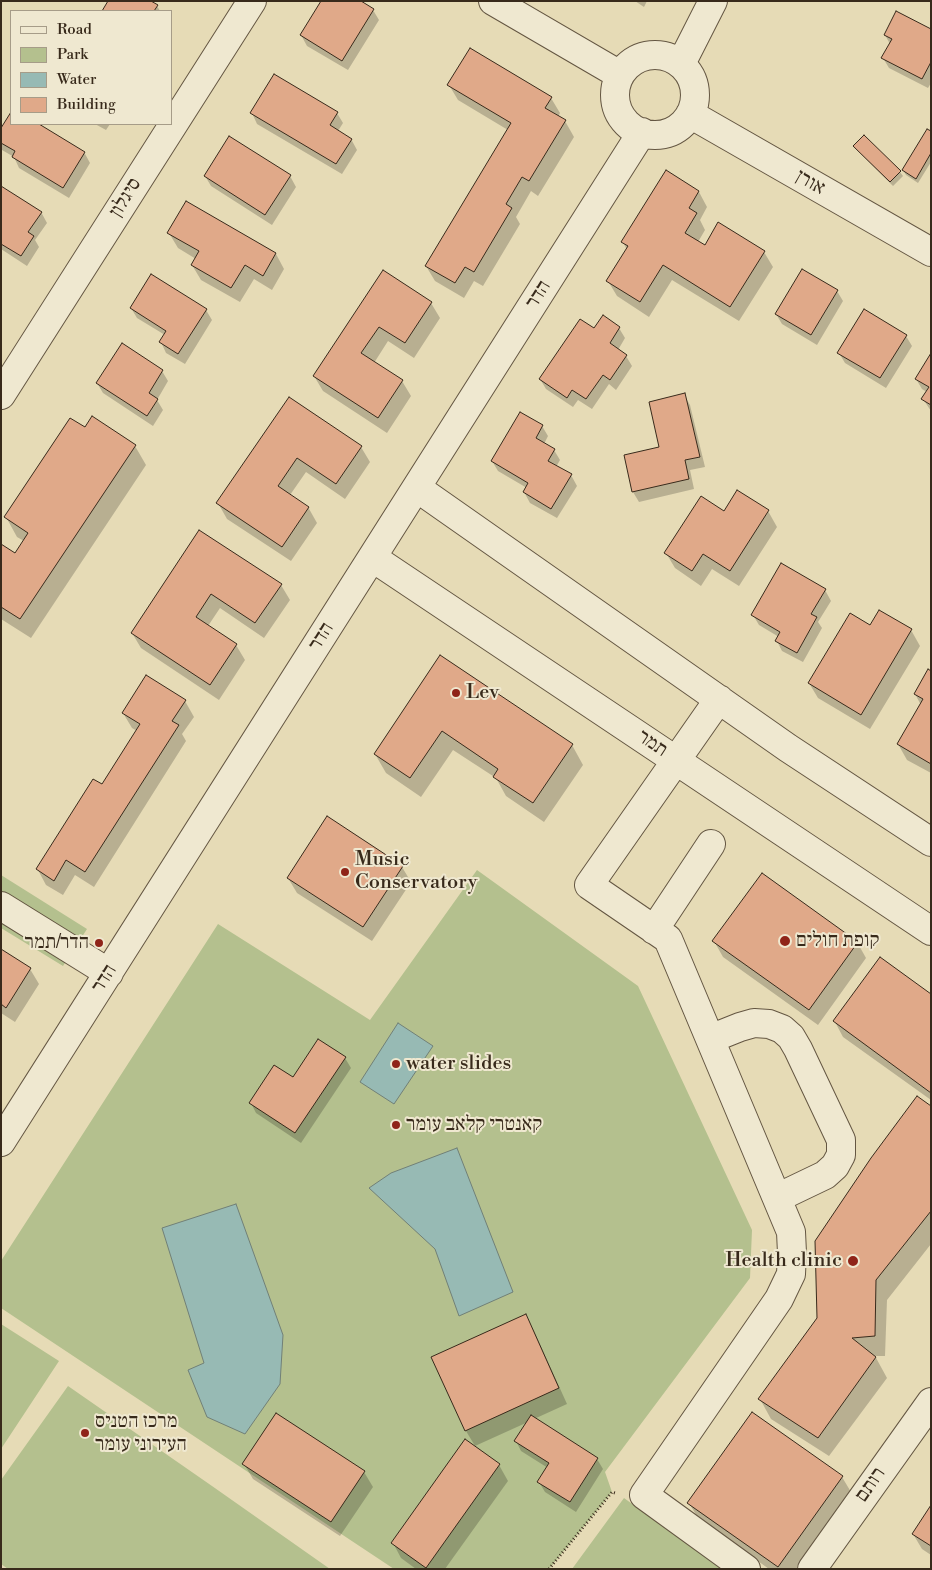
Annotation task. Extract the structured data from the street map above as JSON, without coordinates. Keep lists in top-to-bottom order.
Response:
{
  "streets": {
    "street": [
      "אורן",
      "סיגלון",
      "הדר",
      "תמר",
      "רותם"
    ]
  },
  "crossings": [
    ["אורן", "הדר"],
    ["הדר", "תמר"]
  ],
  "places": [
    "Lev",
    "Music Conservatory",
    "קופת חולים",
    "הדר/תמר",
    "water slides",
    "קאנטרי קלאב עומר",
    "Health clinic",
    "מרכז הטניס העירוני עומר"
  ],
  "legend": [
    "Road",
    "Park",
    "Water",
    "Building"
  ]
}
